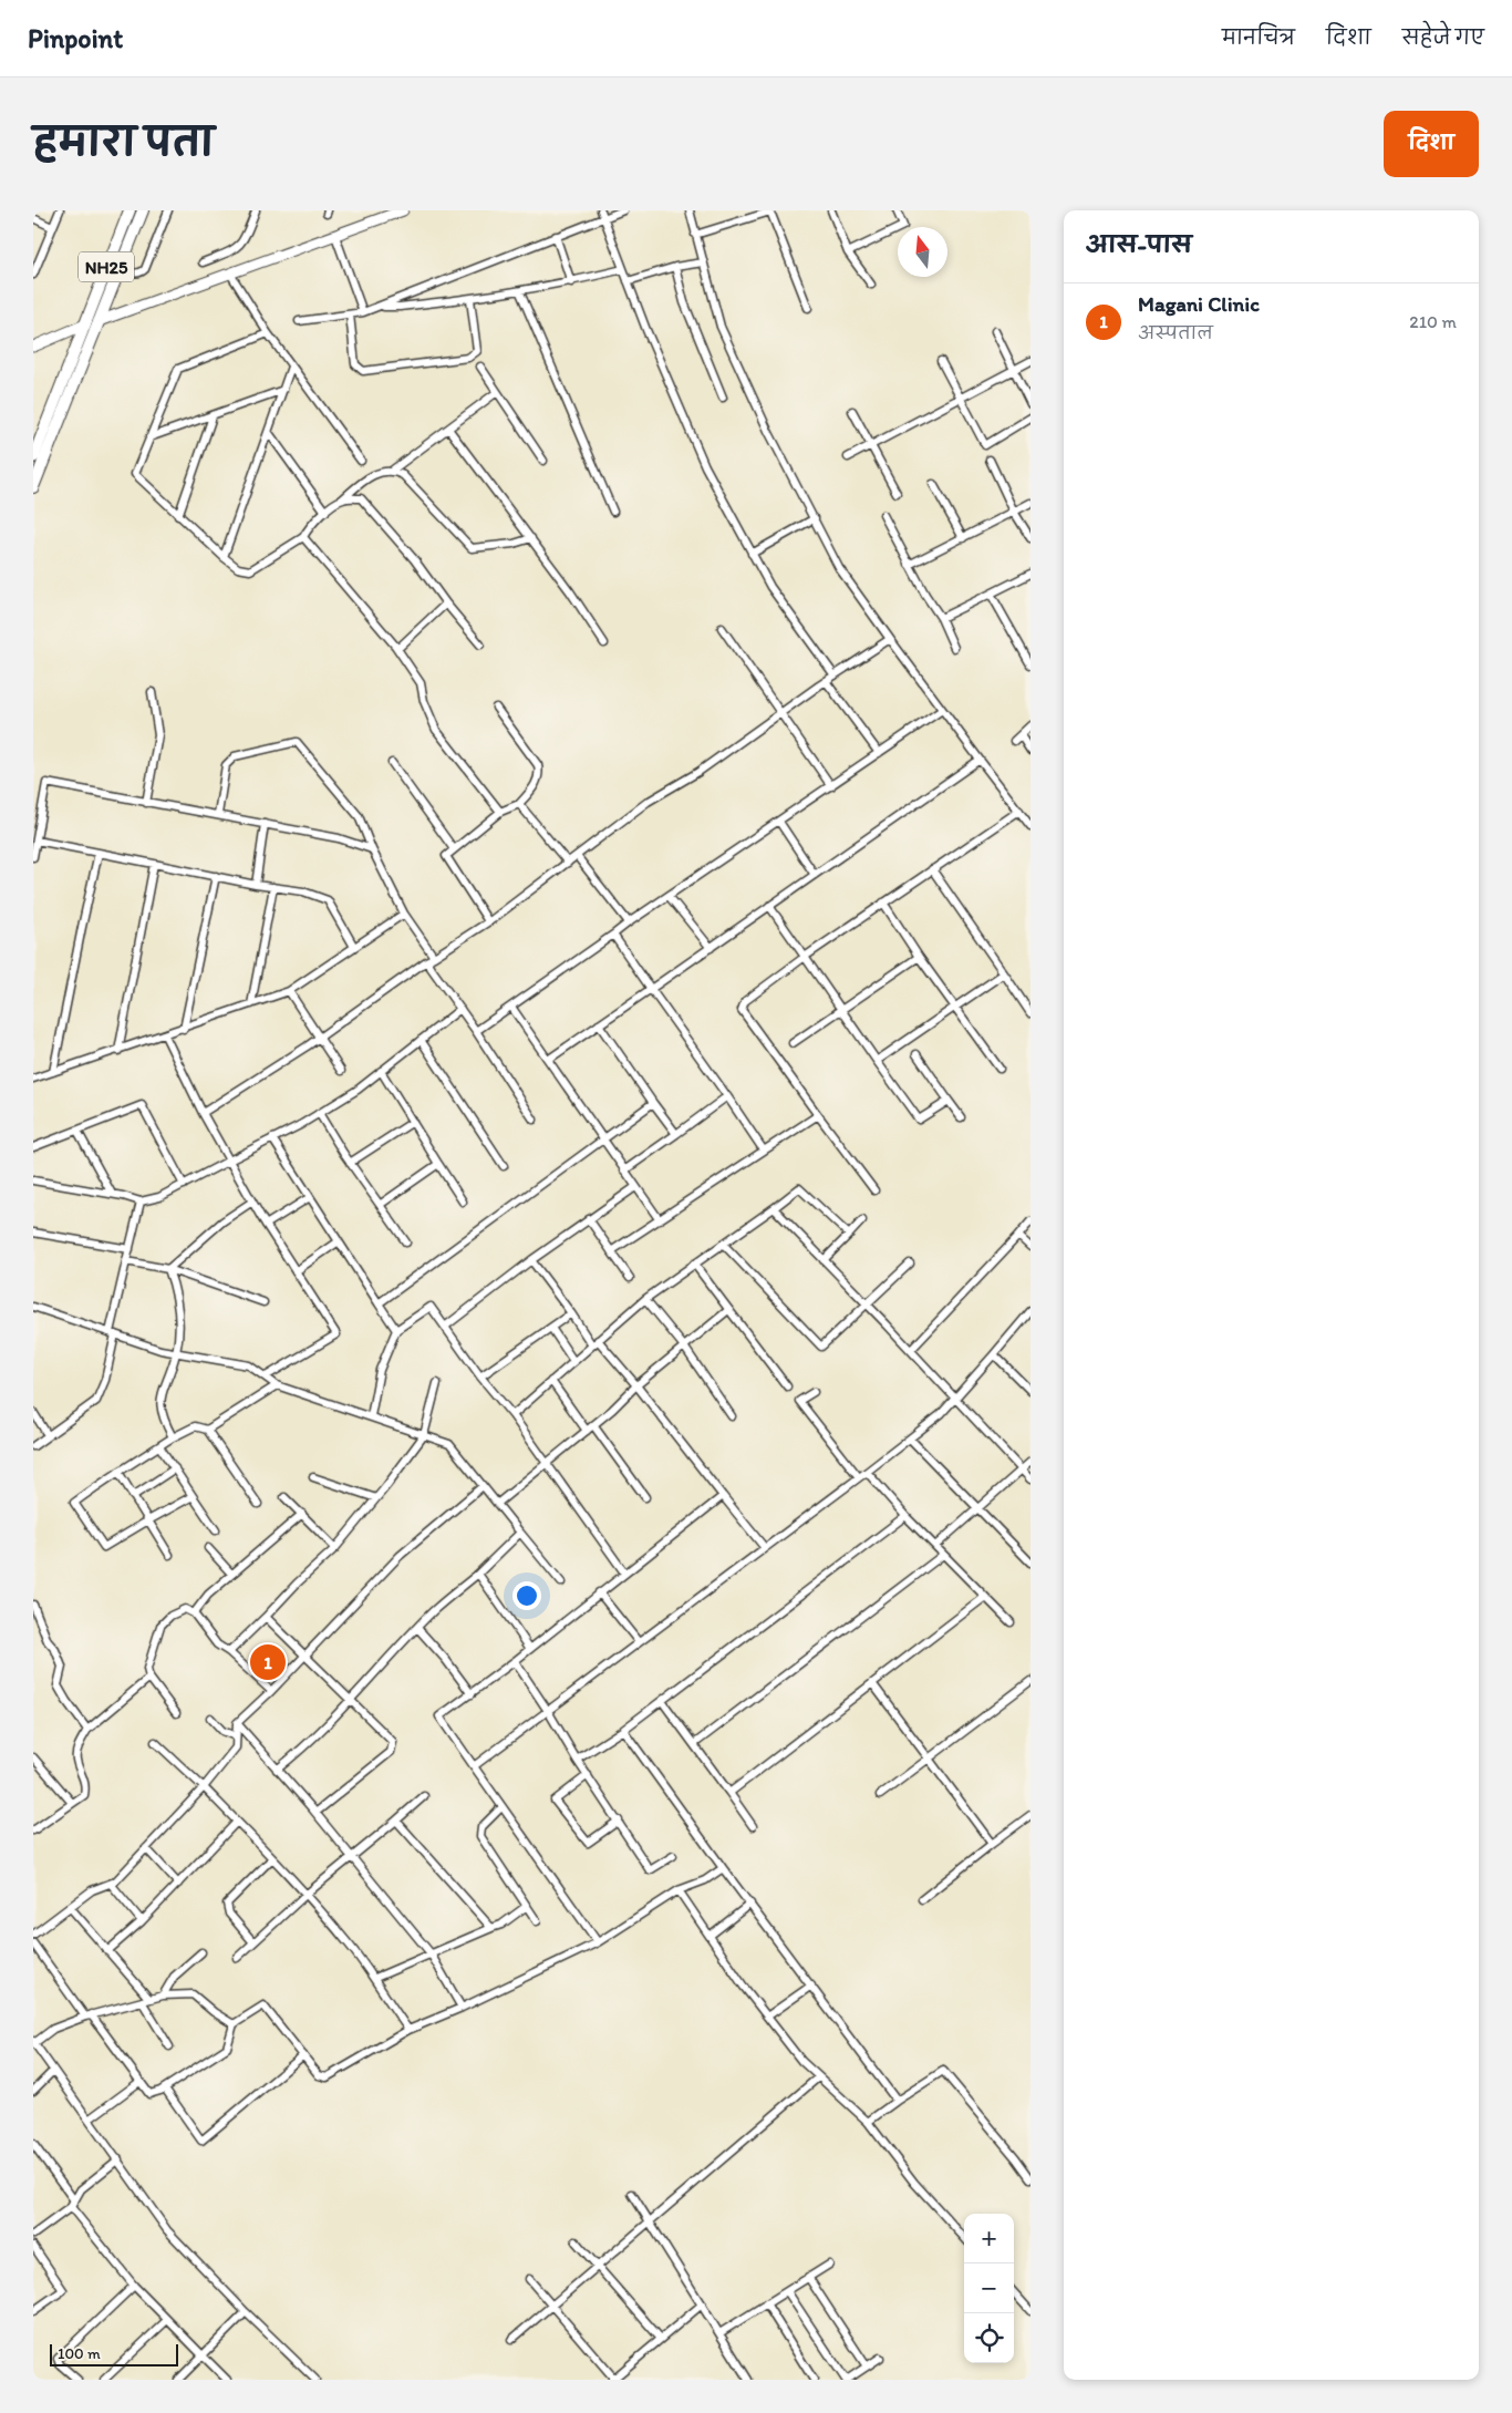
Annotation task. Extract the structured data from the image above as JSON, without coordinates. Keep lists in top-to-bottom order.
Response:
{
  "streets": {
    "main road": ["NH25"]
  },
  "scale_bar": "100 m",
  "north": "top",
  "page": {
    "header": "Pinpoint",
    "nav": ["मानचित्र", "दिशा", "सहेजे गए"],
    "title": "हमारा पता",
    "buttons": "दिशा",
    "heading": "आस-पास",
    "list": [
      {
        "mark": "1",
        "name": "Magani Clinic",
        "note": "अस्पताल",
        "value": "210 m"
      }
    ],
    "pins": "1",
    "map_buttons": ["+", "−"],
    "scale": "100 m"
  }
}
